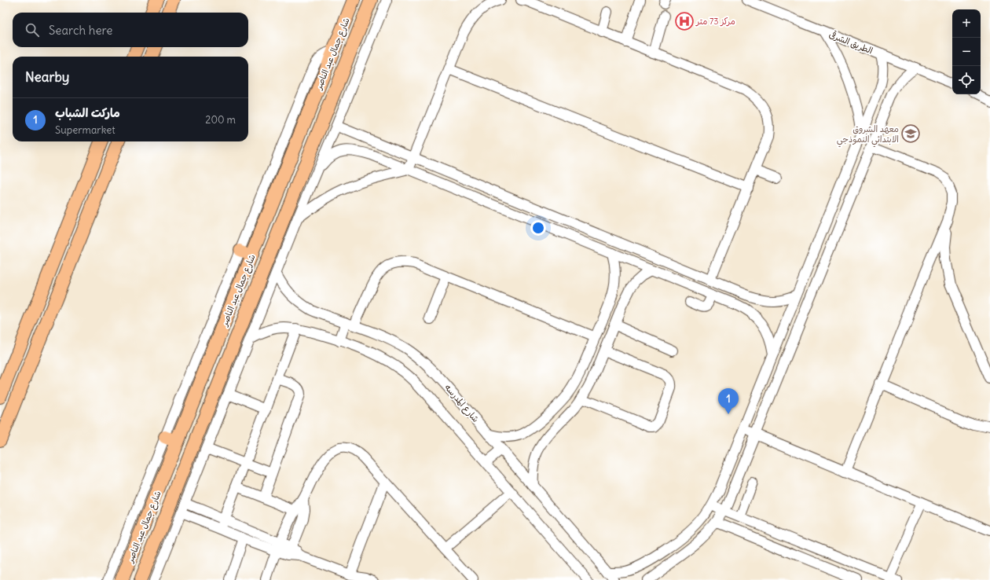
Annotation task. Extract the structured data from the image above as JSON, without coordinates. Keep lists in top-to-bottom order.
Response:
{
  "streets": {
    "main road": ["شارع جمال عبد الناصر"],
    "street": ["الطريق الشرقى", "شارع المدرسه"]
  },
  "places": {
    "hospital": ["مركز 73 متر"],
    "school or university": ["معهد الشروق الابتدائي النموذجي"]
  },
  "page": {
    "map_buttons": ["+", "−"],
    "search": "Search here",
    "heading": "Nearby",
    "list": [
      {
        "mark": "1",
        "name": "ماركت الشباب",
        "note": "Supermarket",
        "value": "200 m"
      }
    ],
    "pins": "1"
  }
}
